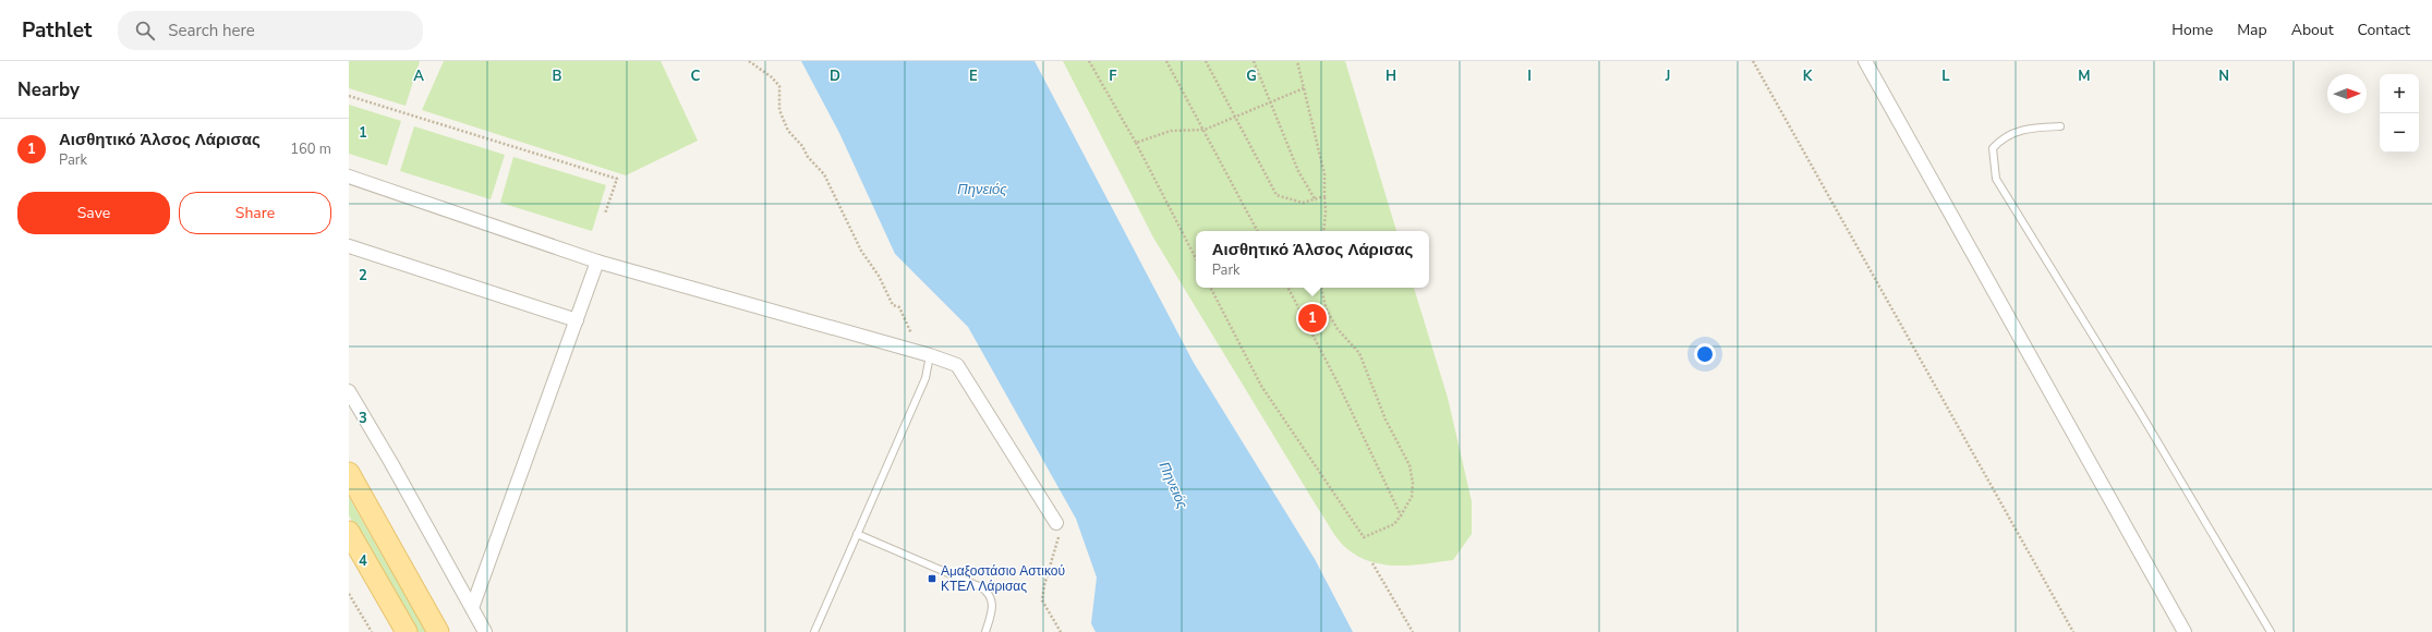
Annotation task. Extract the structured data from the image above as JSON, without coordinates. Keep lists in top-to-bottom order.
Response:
{
  "water": ["Πηνειός"],
  "places": {
    "transit": ["Αμαξοστάσιο Αστικού ΚΤΕΛ Λάρισας"]
  },
  "north": "right",
  "page": {
    "header": "Pathlet",
    "search": "Search here",
    "nav": [
      "Home",
      "Map",
      "About",
      "Contact"
    ],
    "heading": "Nearby",
    "map_buttons": ["+", "−"],
    "list": [
      {
        "mark": "1",
        "name": "Αισθητικό Άλσος Λάρισας",
        "note": "Park",
        "value": "160 m"
      }
    ],
    "buttons": ["Save", "Share"],
    "popup": ["Αισθητικό Άλσος Λάρισας", "Park"],
    "pins": "1"
  },
  "grid": {
    "columns": [
      "A",
      "B",
      "C",
      "D",
      "E",
      "F",
      "G",
      "H",
      "I",
      "J",
      "K",
      "L",
      "M",
      "N"
    ],
    "rows": [
      "1",
      "2",
      "3",
      "4"
    ]
  }
}
